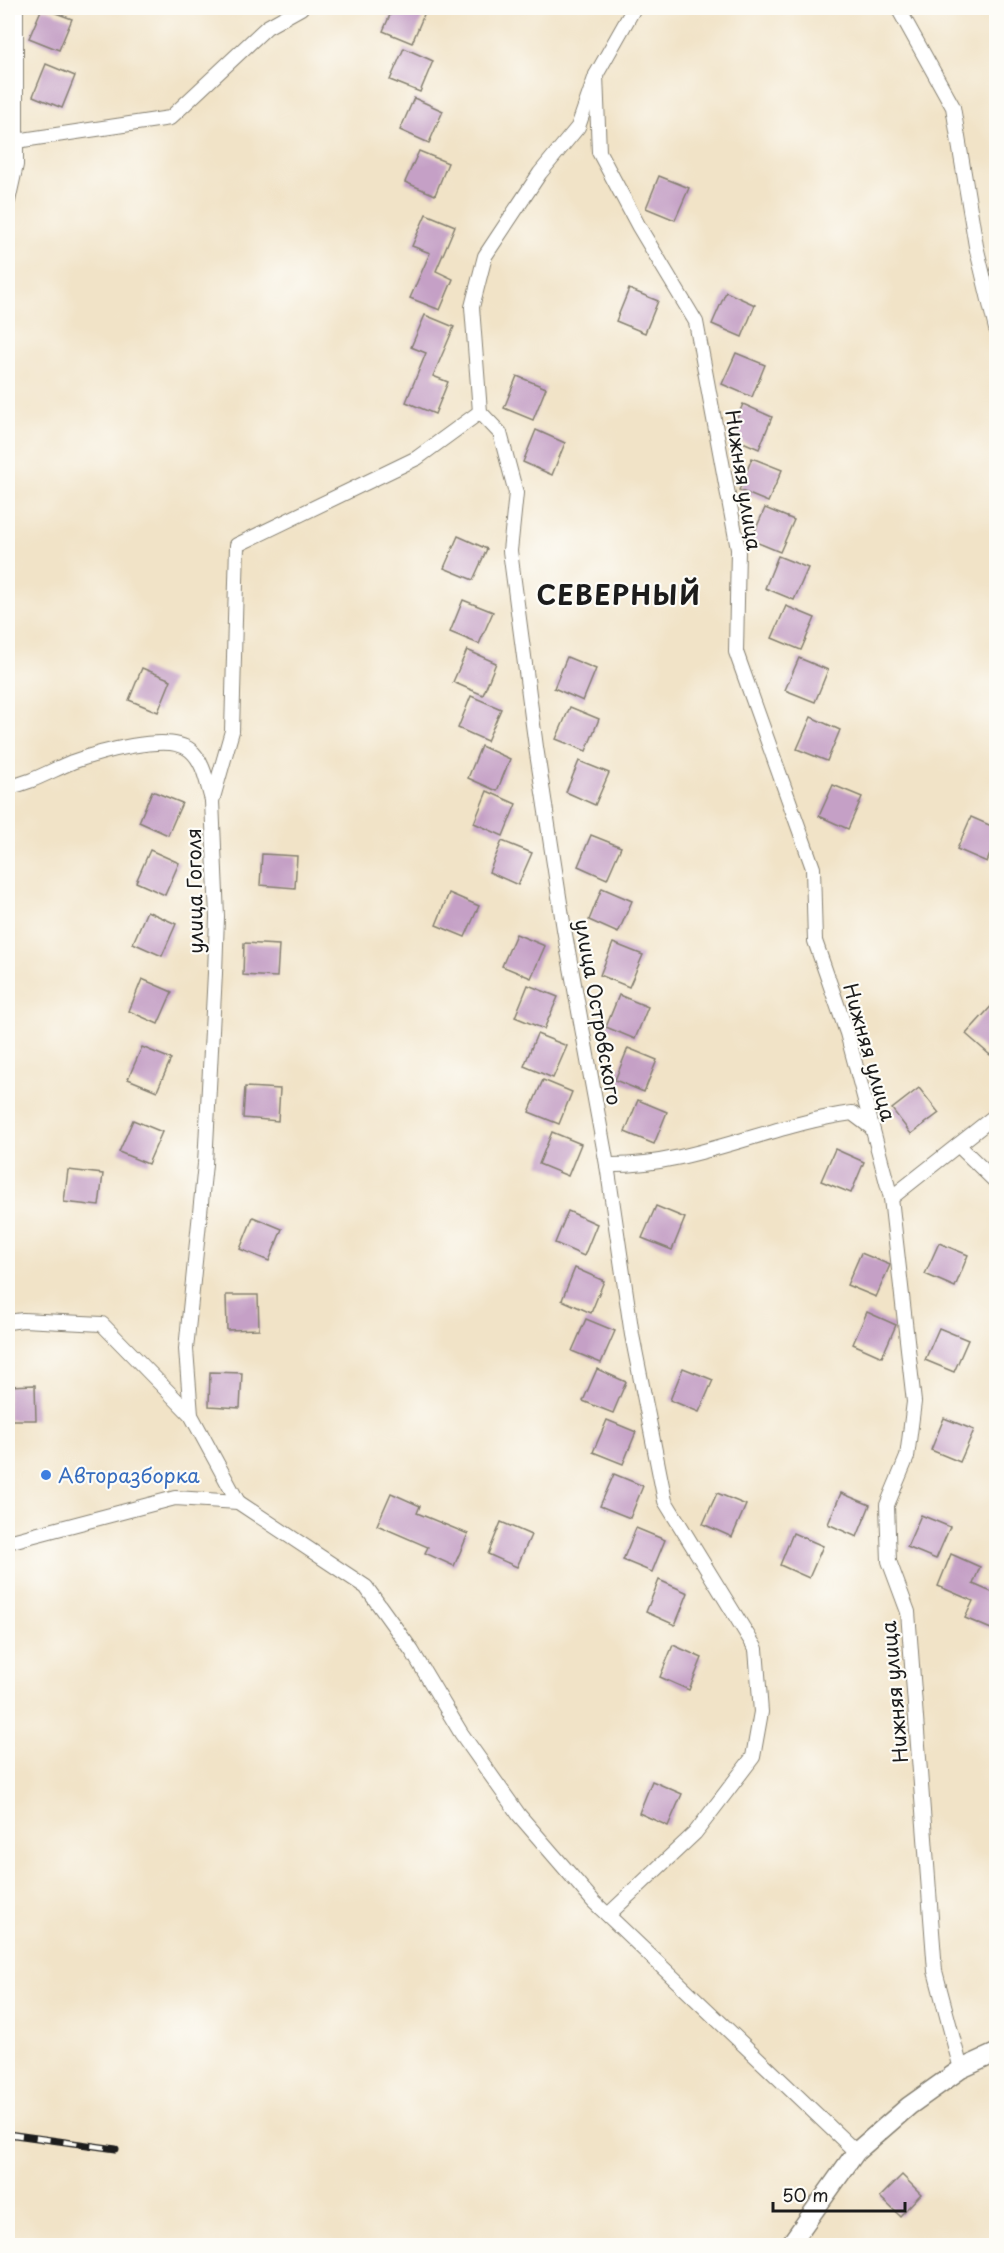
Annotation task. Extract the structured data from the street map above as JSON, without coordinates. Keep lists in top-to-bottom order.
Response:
{
  "streets": {
    "street": ["Нижняя улица", "улица Гоголя", "улица Островского"]
  },
  "crossings": [
    ["улица Гоголя", "улица Островского"]
  ],
  "districts": ["СЕВЕРНЫЙ"],
  "places": ["Авторазборка"],
  "scale_bar": "50 m"
}
